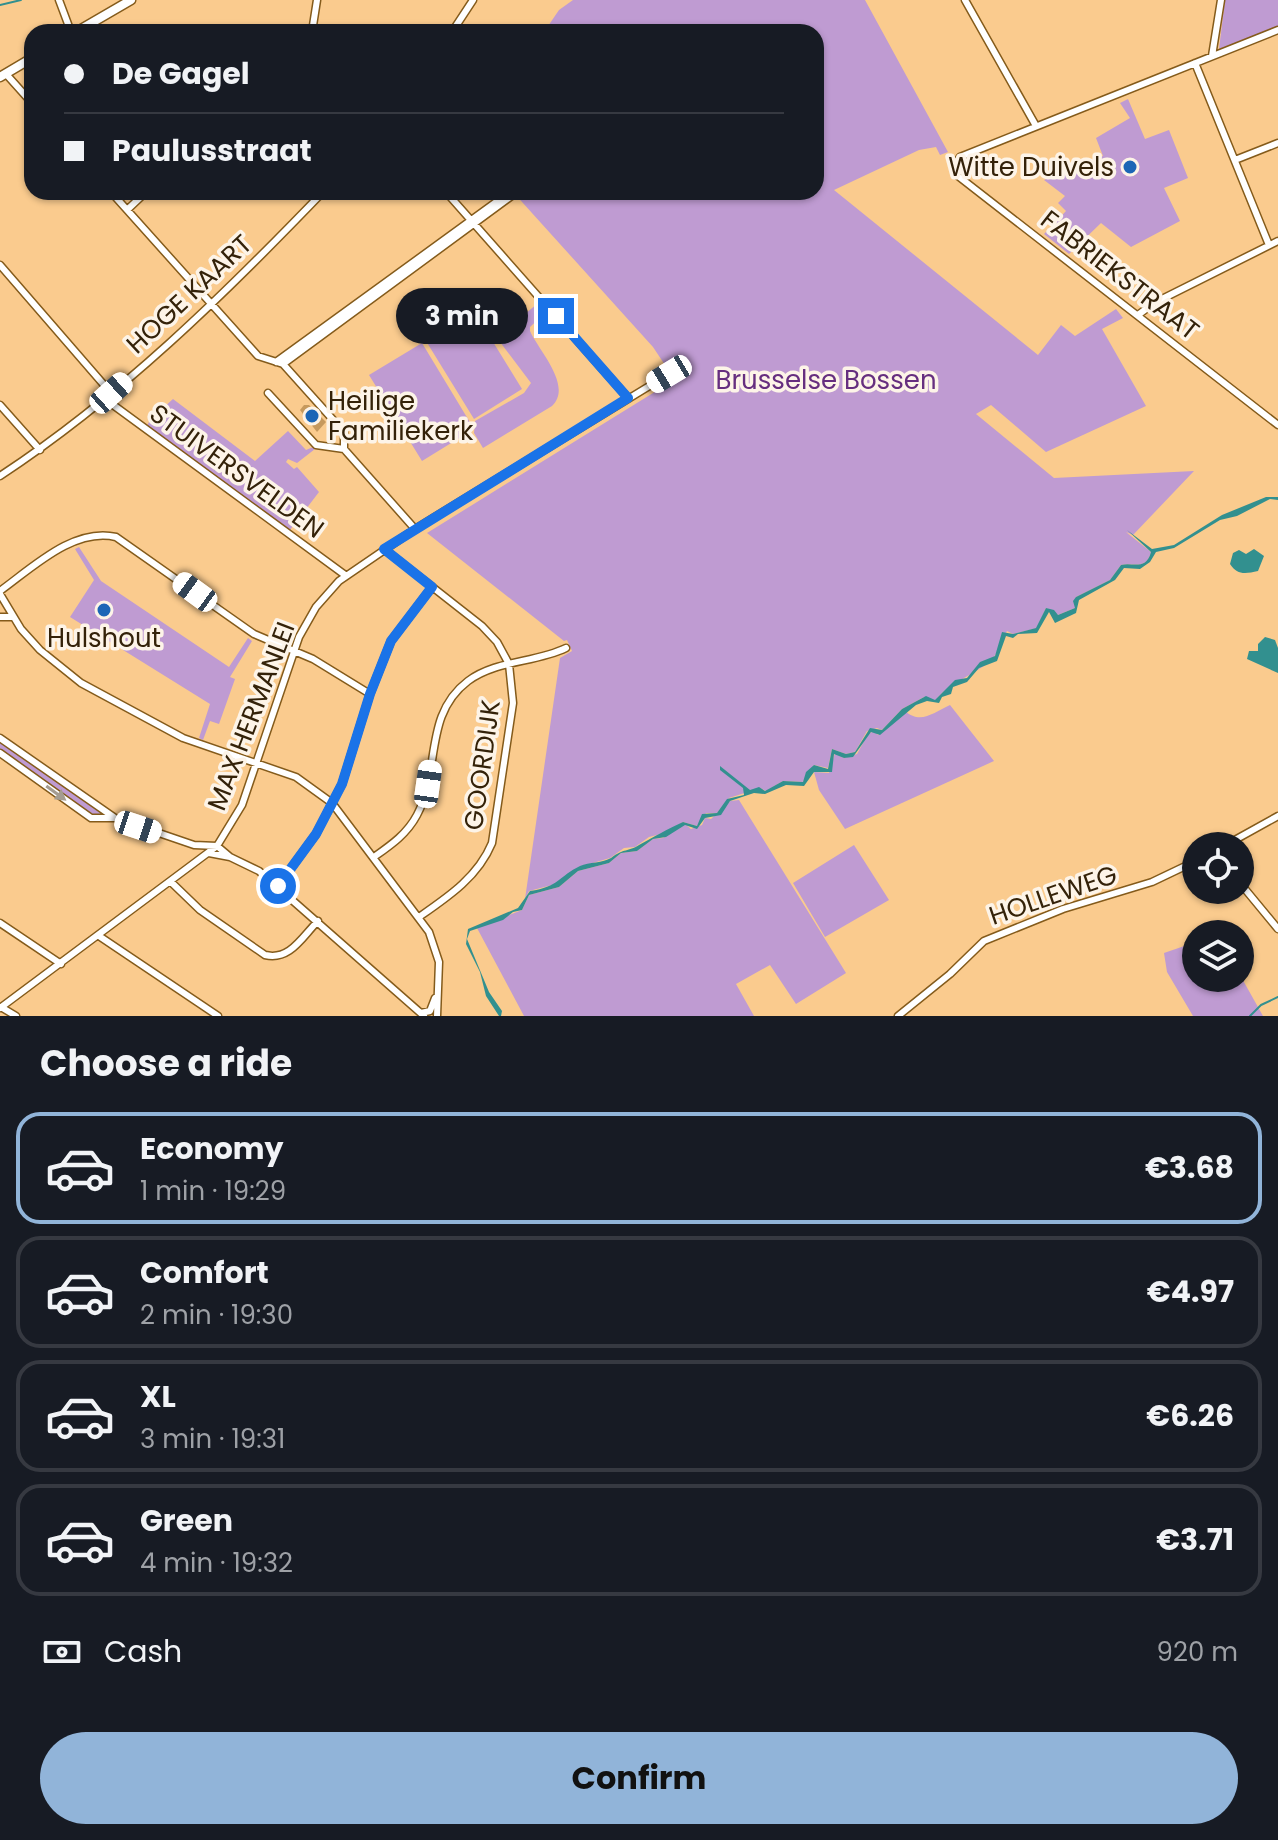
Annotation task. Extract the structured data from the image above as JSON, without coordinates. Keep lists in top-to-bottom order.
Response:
{
  "streets": {
    "street": [
      "FABRIEKSTRAAT",
      "HOGE KAART",
      "STUIVERSVELDEN",
      "MAX HERMANLEI",
      "GOORDIJK",
      "HOLLEWEG"
    ]
  },
  "crossings": [
    ["HOGE KAART", "STUIVERSVELDEN"],
    ["STUIVERSVELDEN", "MAX HERMANLEI"],
    ["MAX HERMANLEI", "GOORDIJK"]
  ],
  "parks": ["Brusselse Bossen"],
  "places": ["Witte Duivels", "Heilige Familiekerk", "Hulshout"],
  "page": {
    "banner": ["De Gagel", "Paulusstraat"],
    "bubble": "3 min",
    "heading": "Choose a ride",
    "list": [
      {
        "name": "Economy",
        "note": "1 min · 19:29",
        "value": "€3.68"
      },
      {
        "name": "Comfort",
        "note": "2 min · 19:30",
        "value": "€4.97"
      },
      {
        "name": "XL",
        "note": "3 min · 19:31",
        "value": "€6.26"
      },
      {
        "name": "Green",
        "note": "4 min · 19:32",
        "value": "€3.71"
      }
    ],
    "pay": ["Cash", "920 m"],
    "buttons": "Confirm"
  }
}
